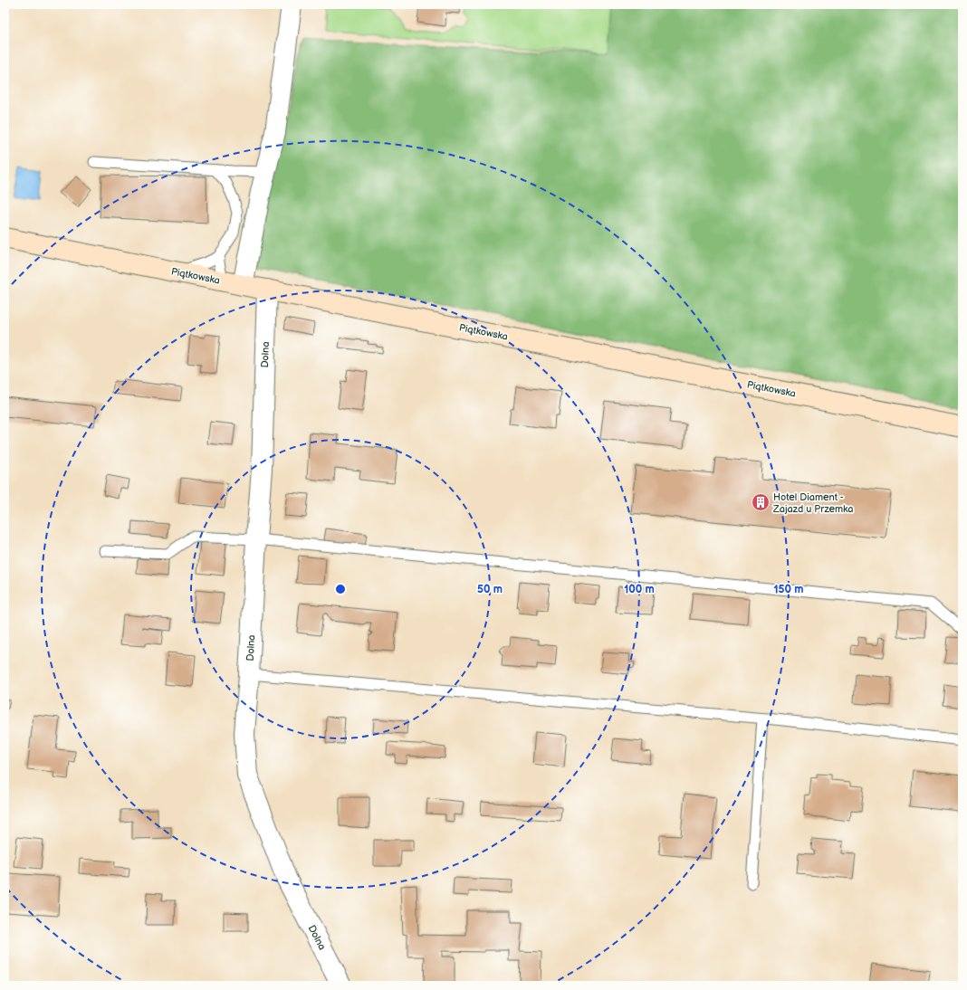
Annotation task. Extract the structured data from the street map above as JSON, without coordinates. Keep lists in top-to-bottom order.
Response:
{
  "streets": {
    "main road": ["Piątkowska"],
    "street": ["Dolna"]
  },
  "crossings": [
    ["Piątkowska", "Dolna"]
  ],
  "places": {
    "building": ["Hotel Diament - Zajazd u Przemka"]
  },
  "rings": ["50 m", "100 m", "150 m"]
}
